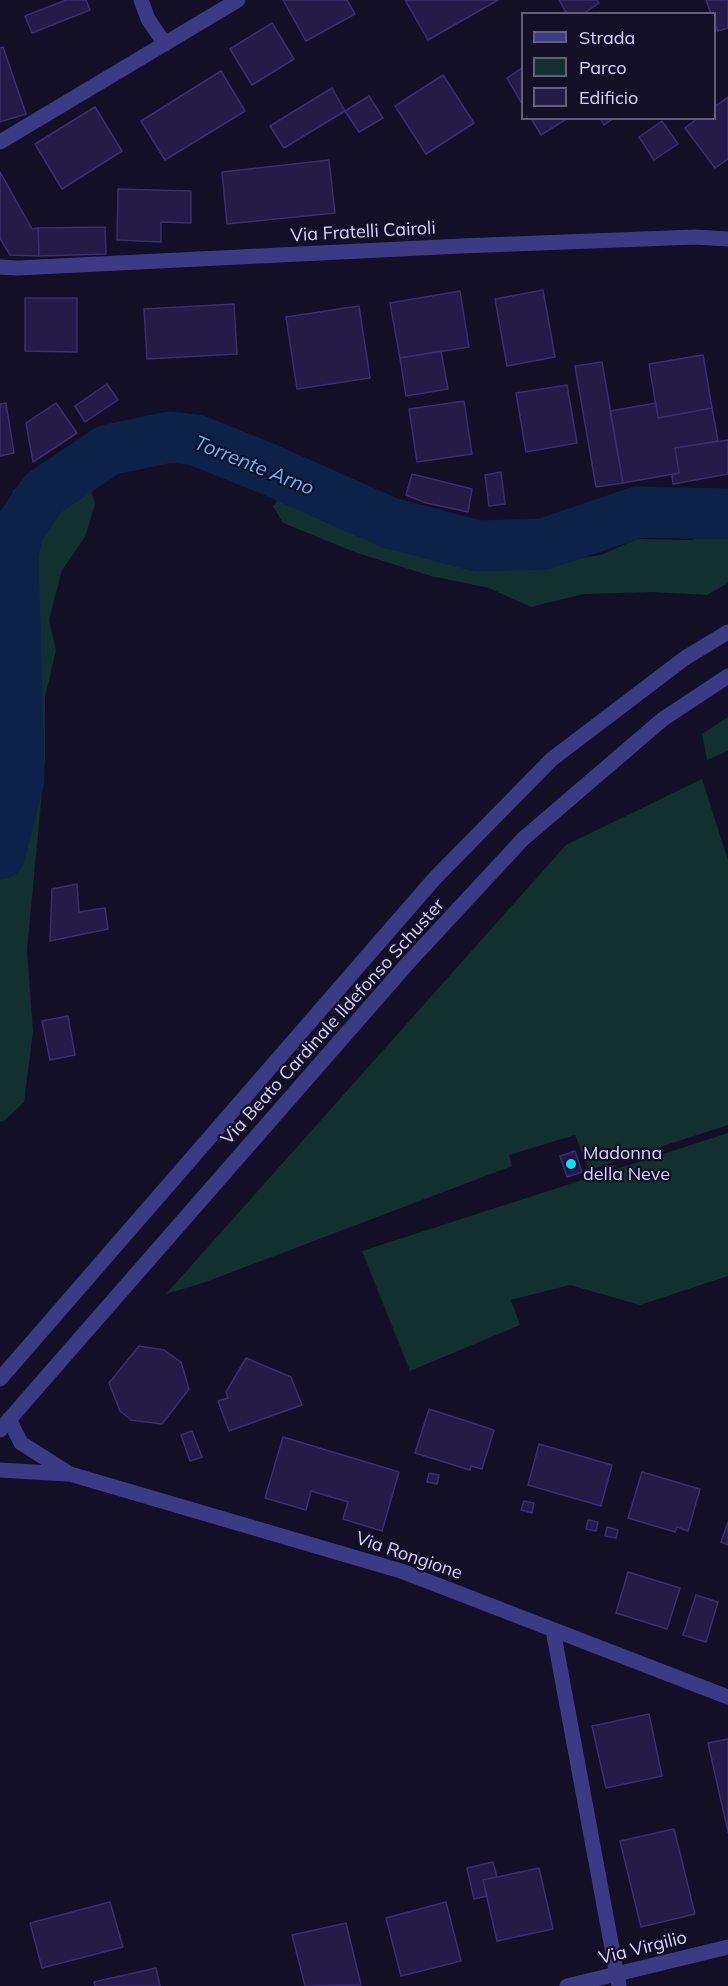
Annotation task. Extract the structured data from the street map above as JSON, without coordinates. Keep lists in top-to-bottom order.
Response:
{
  "streets": {
    "street": [
      "Via Fratelli Cairoli",
      "Via Beato Cardinale Ildefonso Schuster",
      "Via Rongione",
      "Via Virgilio"
    ]
  },
  "crossings": [
    ["Via Beato Cardinale Ildefonso Schuster", "Via Rongione"]
  ],
  "water": ["Torrente Arno"],
  "places": ["Madonna della Neve"],
  "legend": ["Strada", "Parco", "Edificio"]
}
